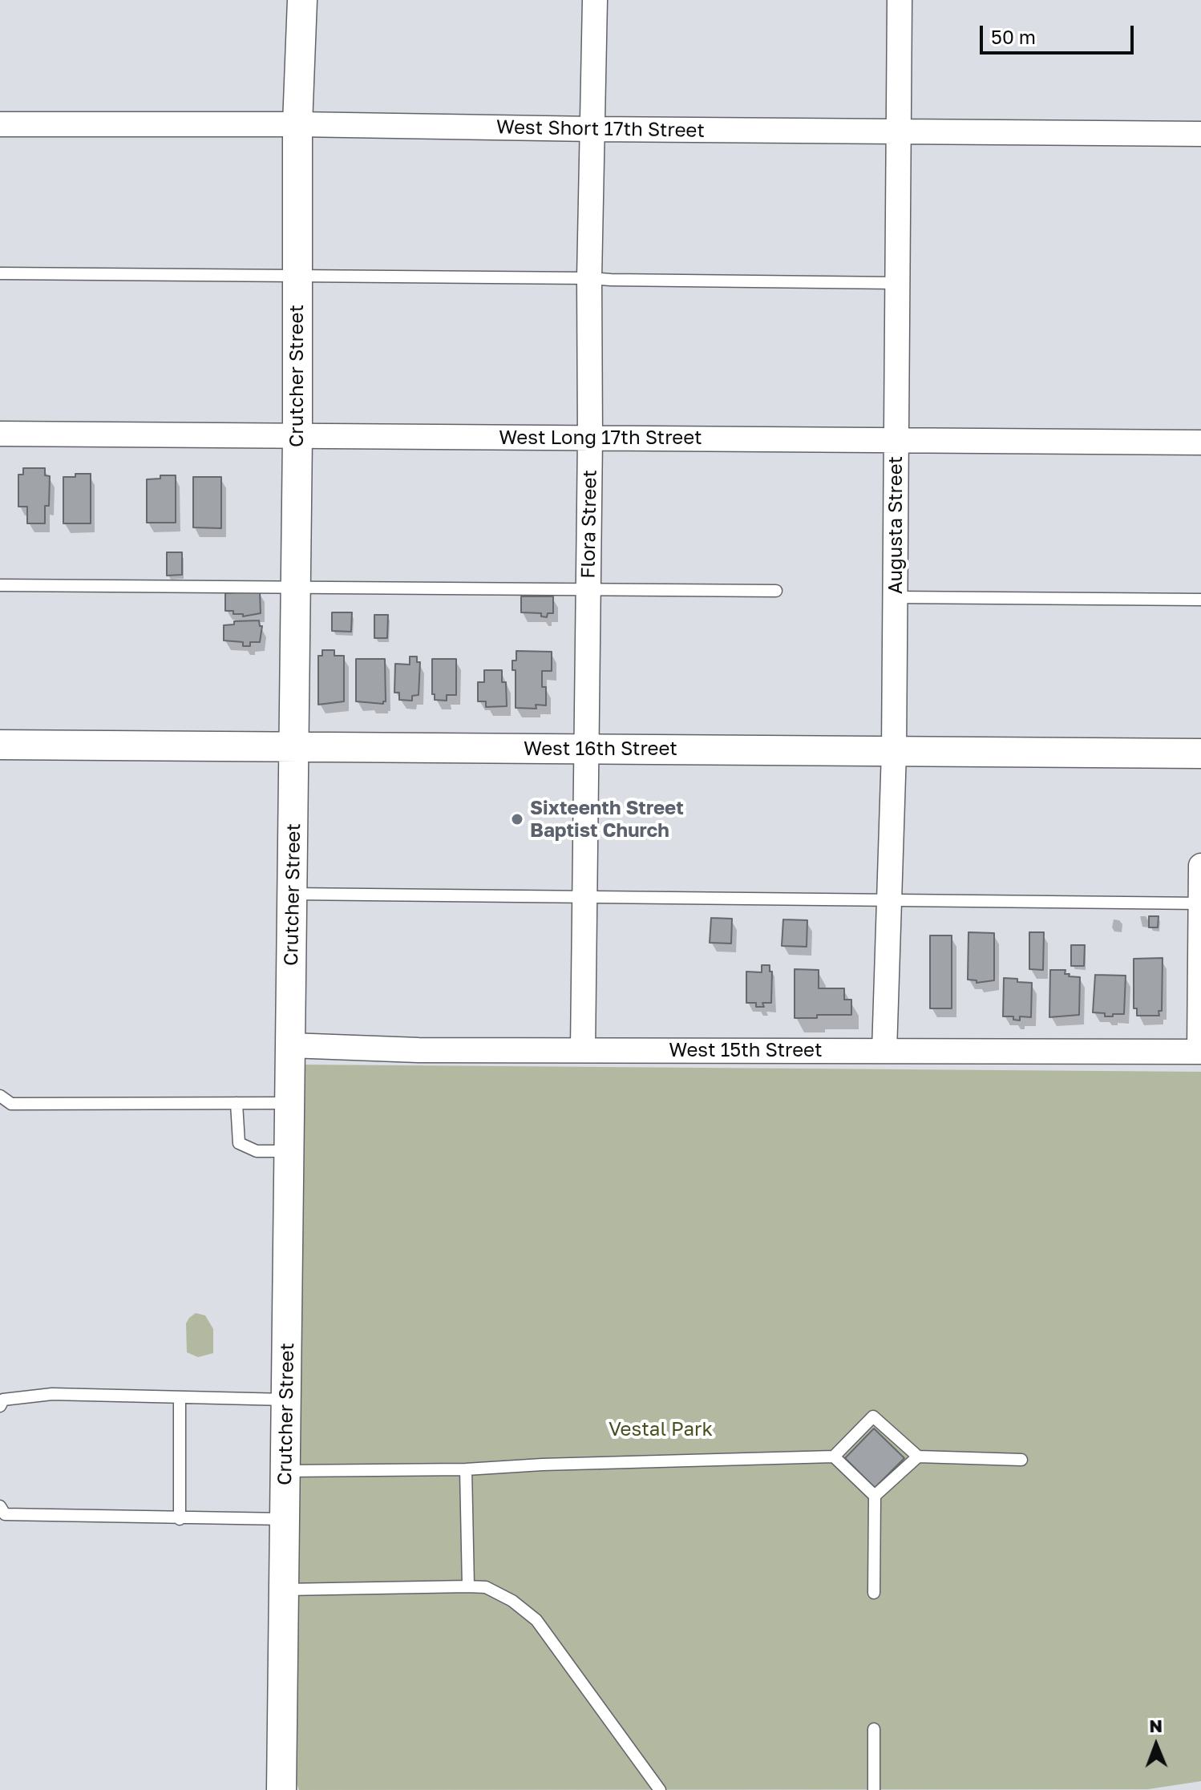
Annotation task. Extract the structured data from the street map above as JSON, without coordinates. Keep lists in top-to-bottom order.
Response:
{
  "streets": {
    "street": [
      "West Short 17th Street",
      "Crutcher Street",
      "West Long 17th Street",
      "Flora Street",
      "Augusta Street",
      "West 16th Street",
      "West 15th Street"
    ]
  },
  "crossings": [
    ["West Short 17th Street", "Crutcher Street"],
    ["West Short 17th Street", "Flora Street"],
    ["West Short 17th Street", "Augusta Street"],
    ["Crutcher Street", "West Long 17th Street"],
    ["Crutcher Street", "West 16th Street"],
    ["Crutcher Street", "West 15th Street"],
    ["West Long 17th Street", "Flora Street"],
    ["West Long 17th Street", "Augusta Street"],
    ["Flora Street", "West 16th Street"],
    ["Flora Street", "West 15th Street"],
    ["Augusta Street", "West 16th Street"],
    ["Augusta Street", "West 15th Street"]
  ],
  "parks": ["Vestal Park"],
  "places": ["Sixteenth Street Baptist Church"],
  "scale_bar": "50 m",
  "north": "top"
}
